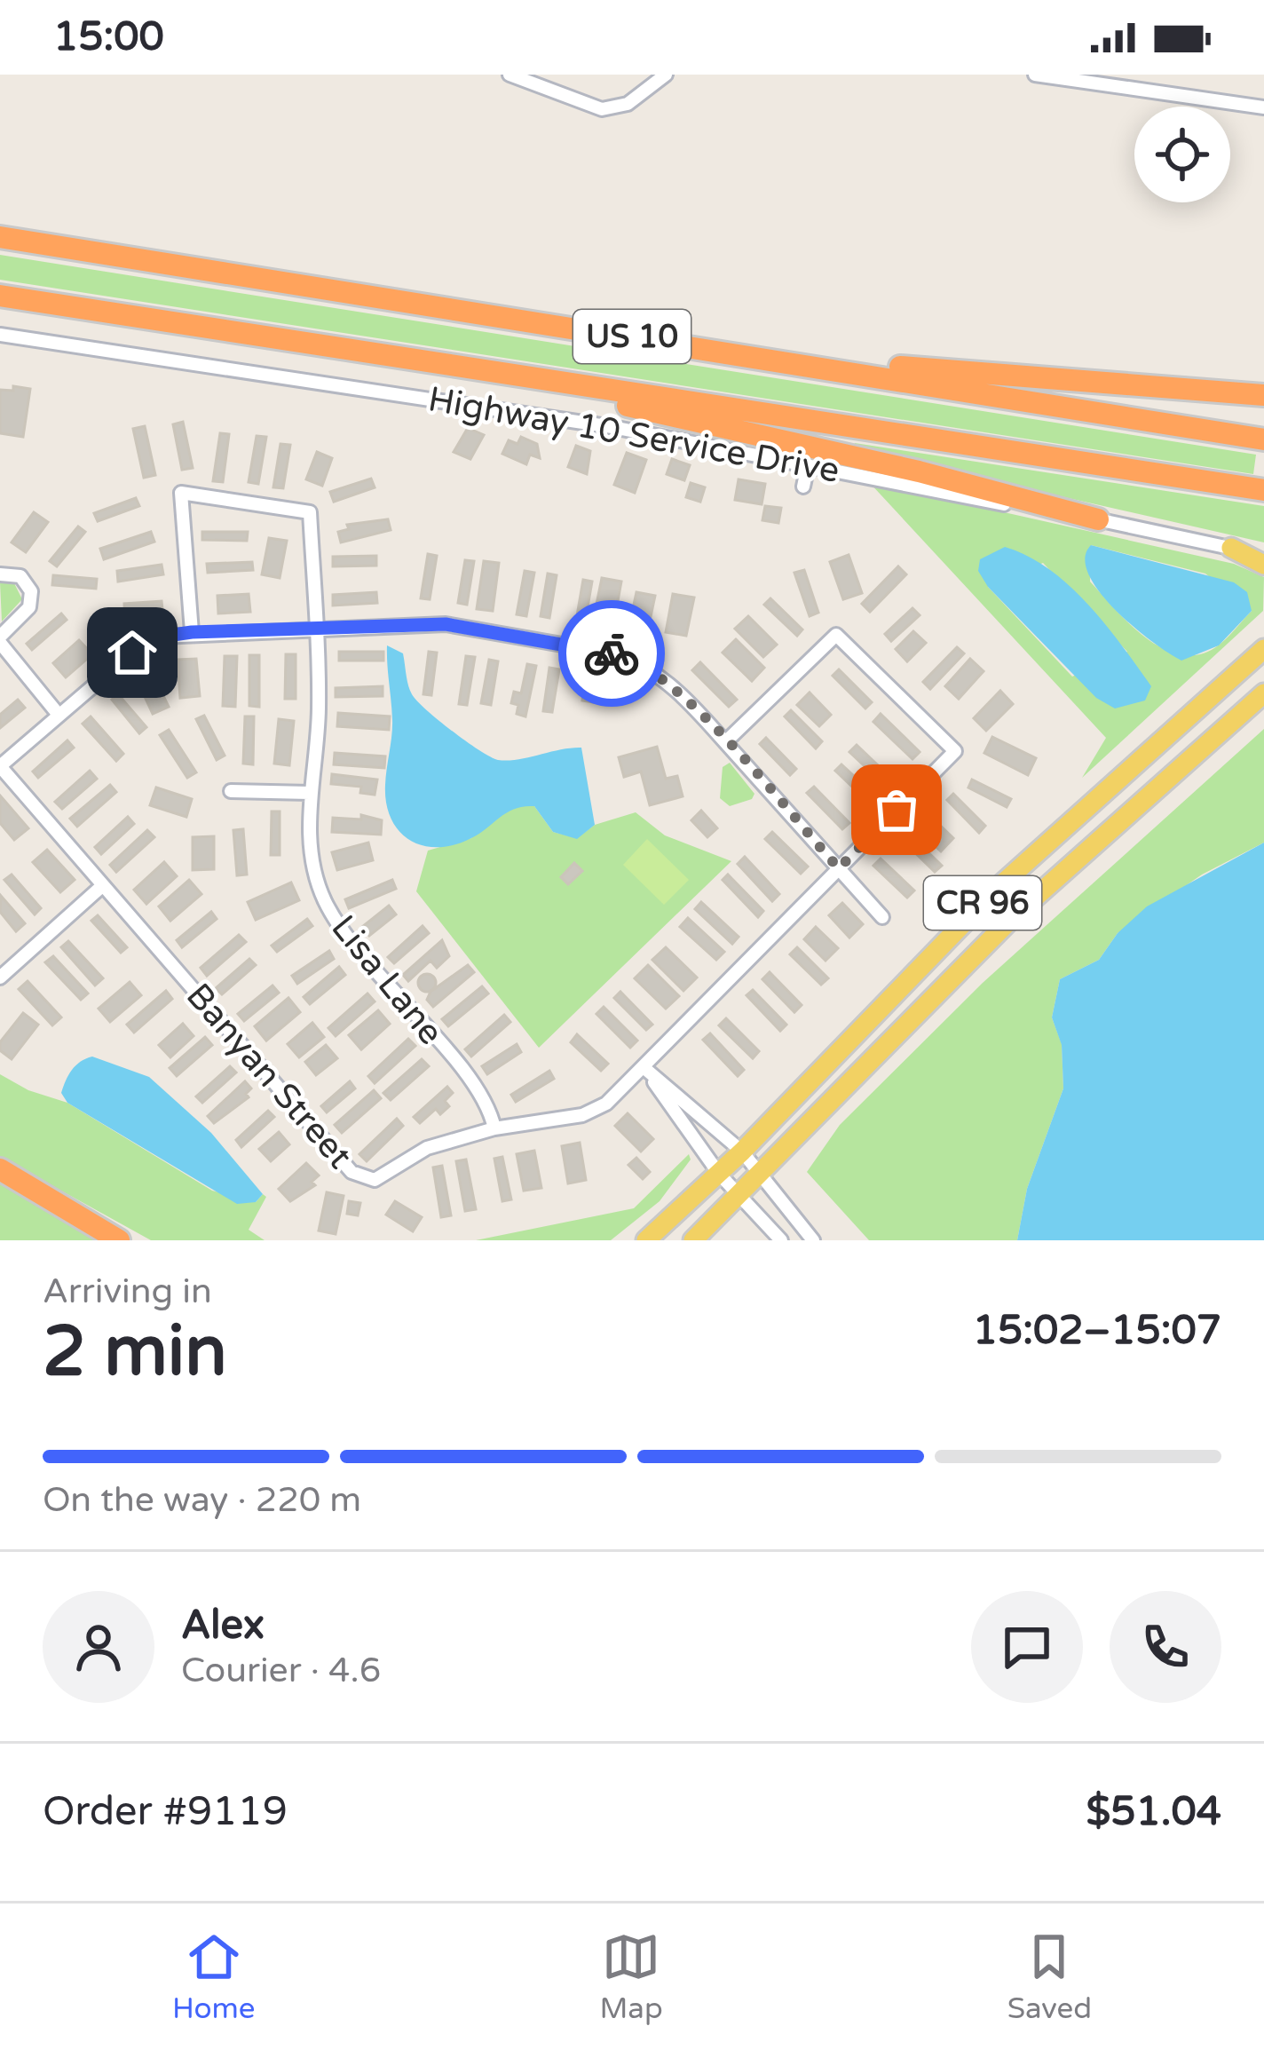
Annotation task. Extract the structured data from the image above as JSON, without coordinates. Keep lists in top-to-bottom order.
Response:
{
  "streets": {
    "highway": ["US 10"],
    "main road": ["CR 96"],
    "street": ["Highway 10 Service Drive", "Lisa Lane", "Banyan Street"]
  },
  "crossings": [
    ["Lisa Lane", "Banyan Street"]
  ],
  "page": {
    "status": "15:00",
    "heading": ["2 min", "Arriving in", "15:02–15:07"],
    "panel": [
      "Alex",
      "Courier · 4.6",
      "Order #9119",
      "$51.04"
    ],
    "bar": "On the way · 220 m",
    "tabs": ["Home", "Map", "Saved"]
  }
}
